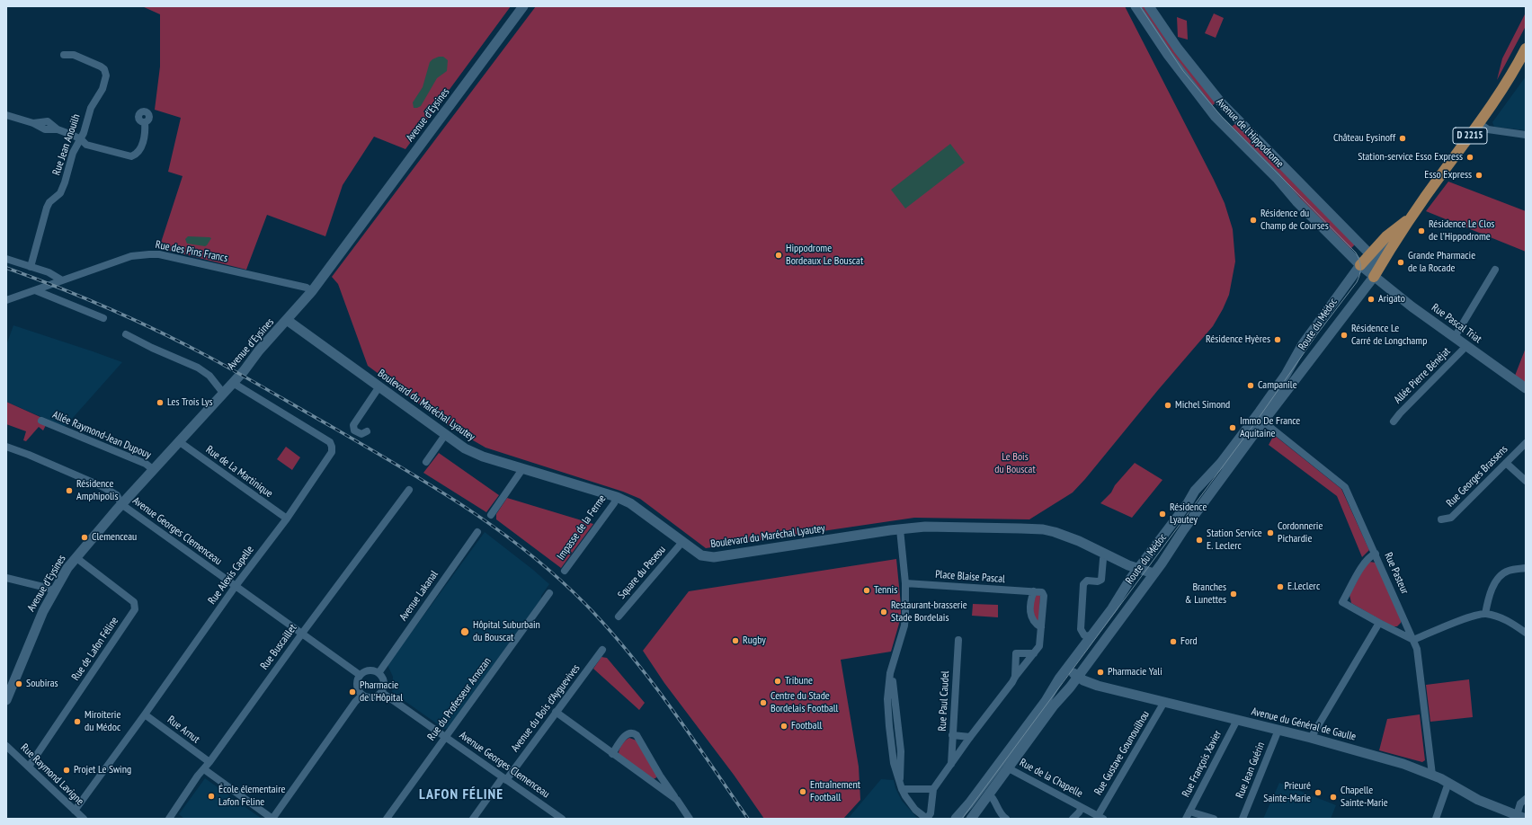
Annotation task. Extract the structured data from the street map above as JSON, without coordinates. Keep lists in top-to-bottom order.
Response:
{
  "streets": {
    "main road": ["D 2215", "Route du Médoc"],
    "street": [
      "Avenue d'Eysines",
      "Avenue de l'Hippodrome",
      "Rue Jean Anouilh",
      "Rue des Pins Francs",
      "Rue Pascal Triat",
      "Allée Pierre Bénéjat",
      "Boulevard du Maréchal Lyautey",
      "Allée Raymond-Jean Dupouy",
      "Rue de La Martinique",
      "Rue Georges Brassens",
      "Impasse de la Ferme",
      "Avenue Georges Clemenceau",
      "Square du Peseou",
      "Rue Pasteur",
      "Rue Alexis Capelle",
      "Place Blaise Pascal",
      "Avenue Lakanal",
      "Rue Buscaillet",
      "Rue de Lafon Féline",
      "Rue du Professeur Arnozan",
      "Rue Paul Caudel",
      "Avenue du Bois d'Ayguevives",
      "Avenue du Général de Gaulle",
      "Rue Arnut",
      "Rue Gustave Gounouilhou",
      "Rue François Xavier",
      "Rue Jean Guérin",
      "Rue Raymond Lavigne",
      "Rue de la Chapelle"
    ]
  },
  "crossings": [
    ["Avenue d'Eysines", "Rue des Pins Francs"],
    ["Avenue d'Eysines", "Boulevard du Maréchal Lyautey"],
    ["Avenue d'Eysines", "Allée Raymond-Jean Dupouy"],
    ["Avenue d'Eysines", "Rue de La Martinique"],
    ["Avenue d'Eysines", "Avenue Georges Clemenceau"],
    ["Avenue d'Eysines", "Rue Alexis Capelle"],
    ["Avenue d'Eysines", "Rue de Lafon Féline"],
    ["Avenue de l'Hippodrome", "Rue Pascal Triat"],
    ["Avenue de l'Hippodrome", "Route du Médoc"],
    ["Rue Pascal Triat", "Route du Médoc"],
    ["Rue Pascal Triat", "Allée Pierre Bénéjat"],
    ["Route du Médoc", "Boulevard du Maréchal Lyautey"],
    ["Route du Médoc", "Rue Pasteur"],
    ["Route du Médoc", "Avenue du Général de Gaulle"],
    ["Route du Médoc", "Rue de la Chapelle"],
    ["Boulevard du Maréchal Lyautey", "Impasse de la Ferme"],
    ["Boulevard du Maréchal Lyautey", "Square du Peseou"],
    ["Rue de La Martinique", "Rue Alexis Capelle"],
    ["Avenue Georges Clemenceau", "Rue Alexis Capelle"],
    ["Avenue Georges Clemenceau", "Avenue Lakanal"],
    ["Avenue Georges Clemenceau", "Rue Buscaillet"],
    ["Avenue Georges Clemenceau", "Rue du Professeur Arnozan"],
    ["Avenue Georges Clemenceau", "Avenue du Bois d'Ayguevives"],
    ["Rue Pasteur", "Avenue du Général de Gaulle"],
    ["Rue Alexis Capelle", "Rue Arnut"],
    ["Rue Alexis Capelle", "Rue Raymond Lavigne"],
    ["Rue Buscaillet", "Rue Arnut"],
    ["Rue de Lafon Féline", "Rue Raymond Lavigne"],
    ["Avenue du Général de Gaulle", "Rue Gustave Gounouilhou"],
    ["Avenue du Général de Gaulle", "Rue François Xavier"],
    ["Avenue du Général de Gaulle", "Rue Jean Guérin"],
    ["Rue Gustave Gounouilhou", "Rue de la Chapelle"]
  ],
  "districts": ["LAFON FÉLINE"],
  "parks": ["Le Bois du Bouscat"],
  "places": [
    "Château Eysinoff",
    "Station-service Esso Express",
    "Esso Express",
    "Résidence du Champ de Courses",
    "Résidence Le Clos de l'Hippodrome",
    "Hippodrome Bordeaux Le Bouscat",
    "Grande Pharmacie de la Rocade",
    "Arigato",
    "Résidence Le Carré de Longchamp",
    "Résidence Hyères",
    "Campanile",
    "Les Trois Lys",
    "Michel Simond",
    "Immo De France Aquitaine",
    "Résidence Amphipolis",
    "Résidence Lyautey",
    "Cordonnerie Pichardie",
    "Clemenceau",
    "Station Service E. Leclerc",
    "E.Leclerc",
    "Tennis",
    "Branches & Lunettes",
    "Restaurant-brasserie Stade Bordelais",
    "Hôpital Suburbain du Bouscat",
    "Rugby",
    "Ford",
    "Pharmacie Yali",
    "Tribune",
    "Soubiras",
    "Pharmacie de l'Hôpital",
    "Centre du Stade Bordelais Football",
    "Miroiterie du Médoc",
    "Football",
    "Projet Le Swing",
    "Entraînement Football",
    "Prieuré Sainte-Marie",
    "École élementaire Lafon Feline",
    "Chapelle Sainte-Marie"
  ]
}
